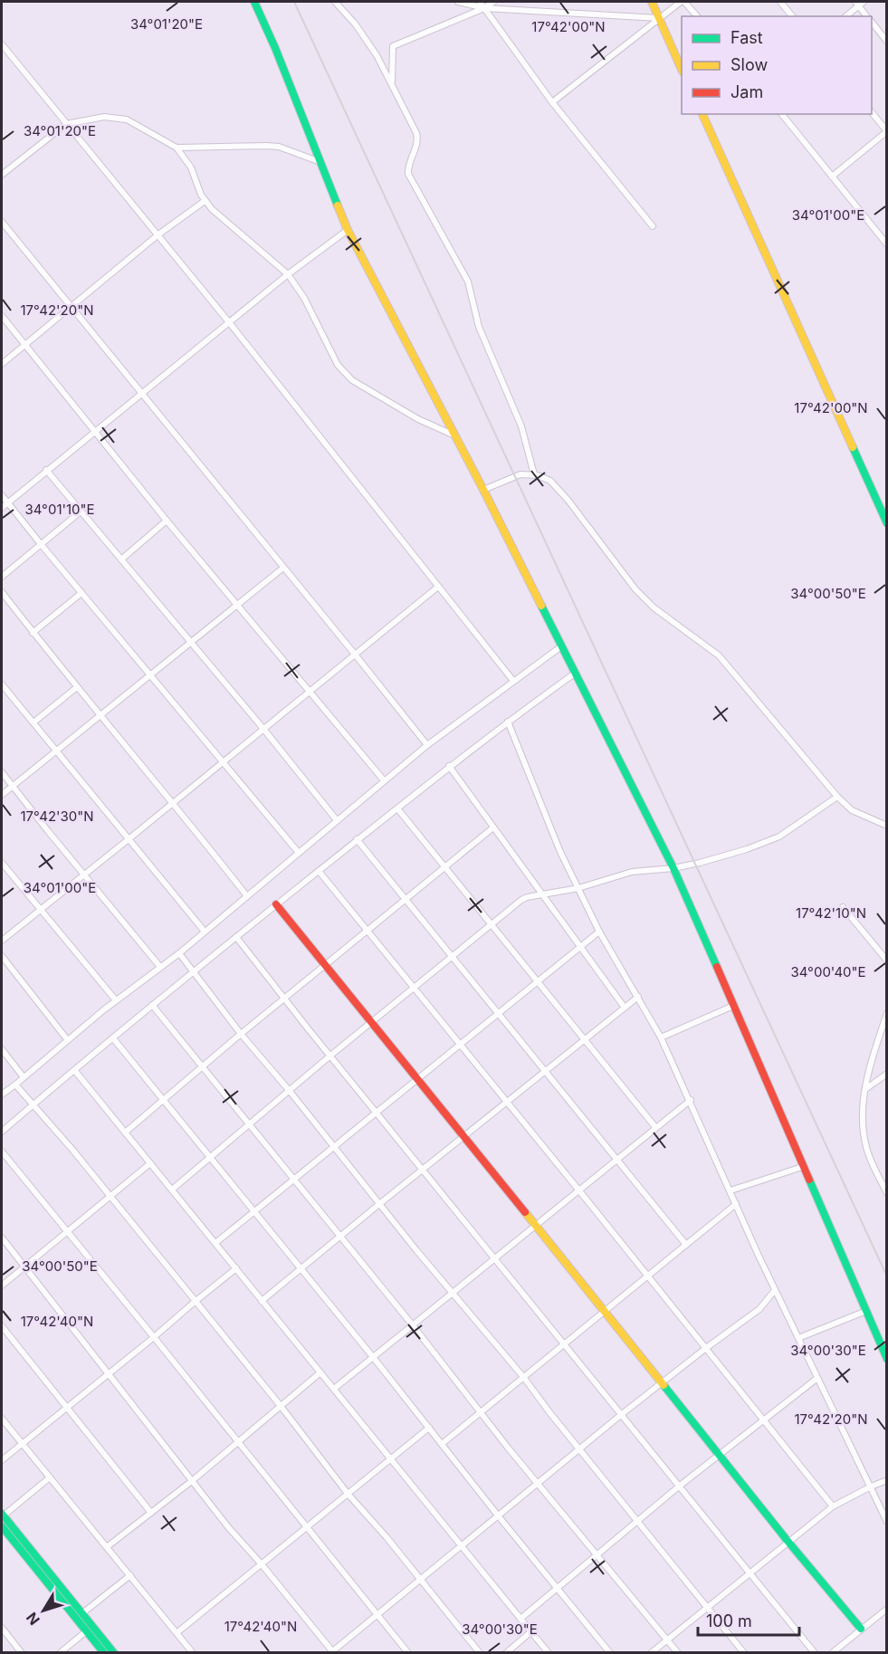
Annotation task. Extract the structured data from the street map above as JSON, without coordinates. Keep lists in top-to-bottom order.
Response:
{
  "legend": ["Fast", "Slow", "Jam"],
  "scale_bar": "100 m",
  "north": "bottom left",
  "coordinates": [
    "34°01'20\"E",
    "17°42'00\"N",
    "34°01'00\"E",
    "17°42'20\"N",
    "34°01'10\"E",
    "34°00'50\"E",
    "17°42'30\"N",
    "17°42'10\"N",
    "34°00'40\"E",
    "17°42'40\"N",
    "34°00'30\"E"
  ]
}
